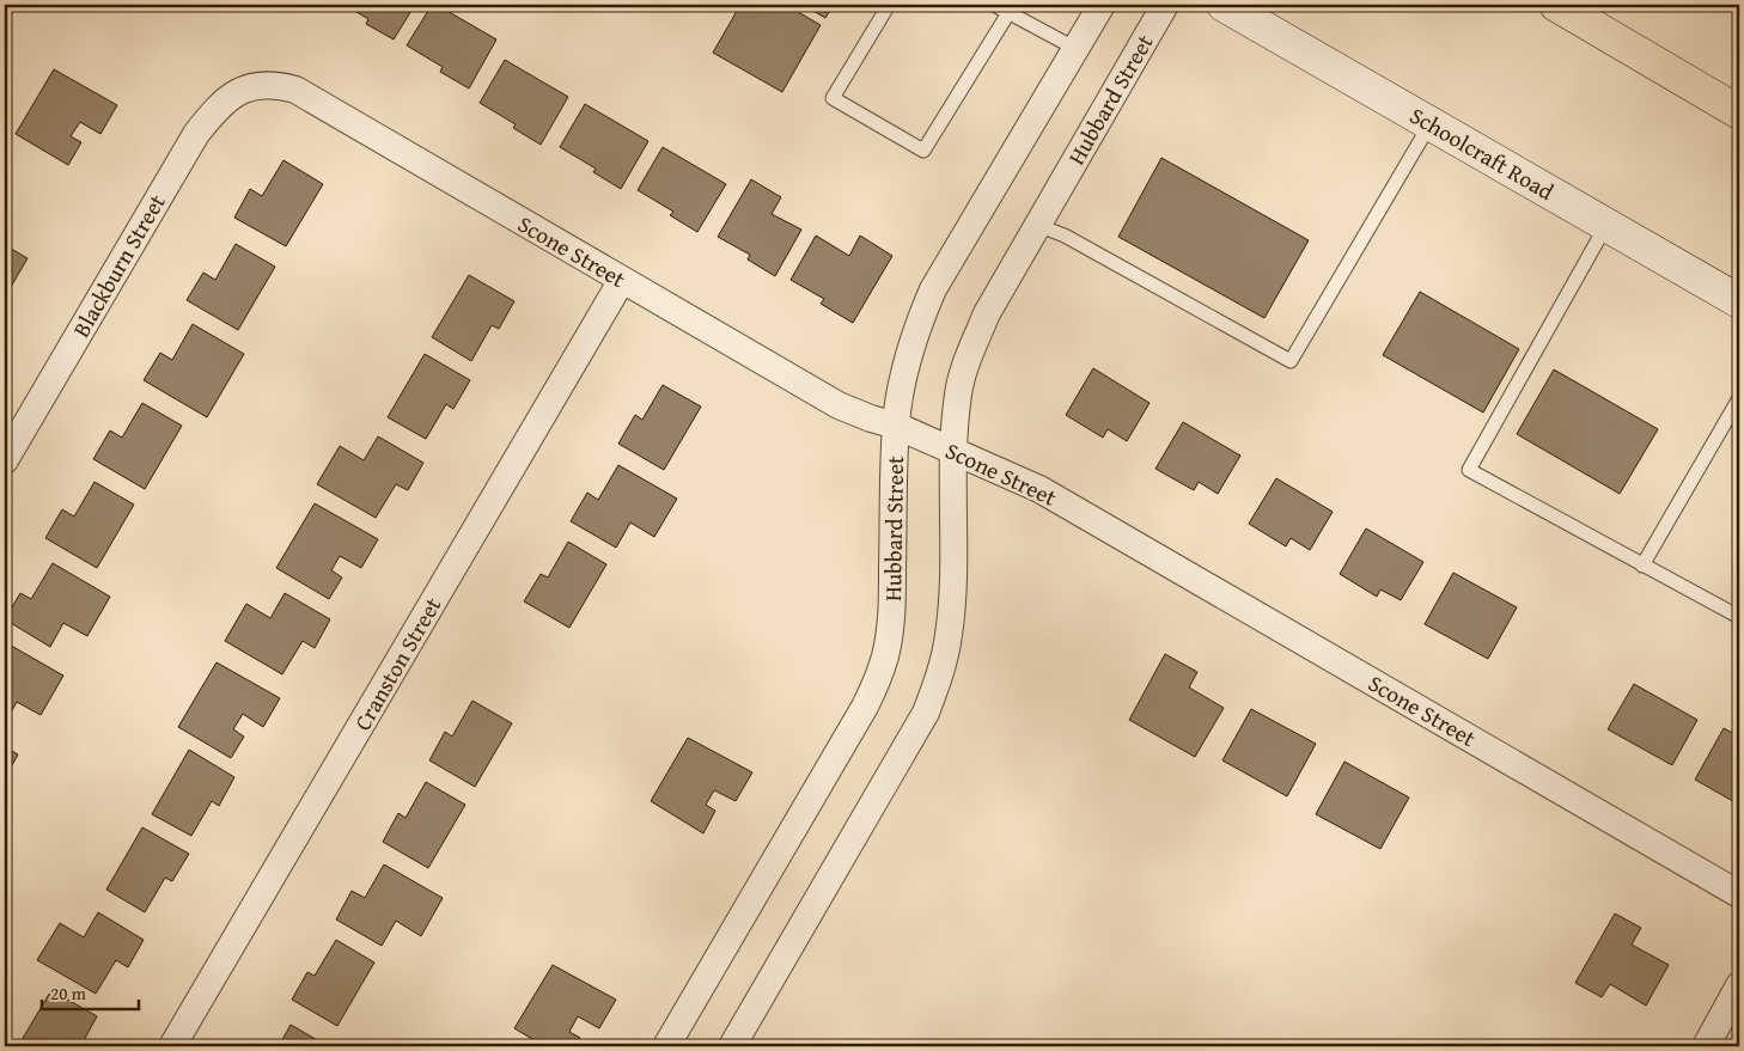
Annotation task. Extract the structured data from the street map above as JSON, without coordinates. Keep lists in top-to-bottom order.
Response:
{
  "streets": {
    "main road": ["Schoolcraft Road"],
    "street": [
      "Hubbard Street",
      "Scone Street",
      "Blackburn Street",
      "Cranston Street"
    ]
  },
  "crossings": [
    ["Hubbard Street", "Scone Street"],
    ["Scone Street", "Blackburn Street"],
    ["Scone Street", "Cranston Street"]
  ],
  "scale_bar": "20 m"
}
